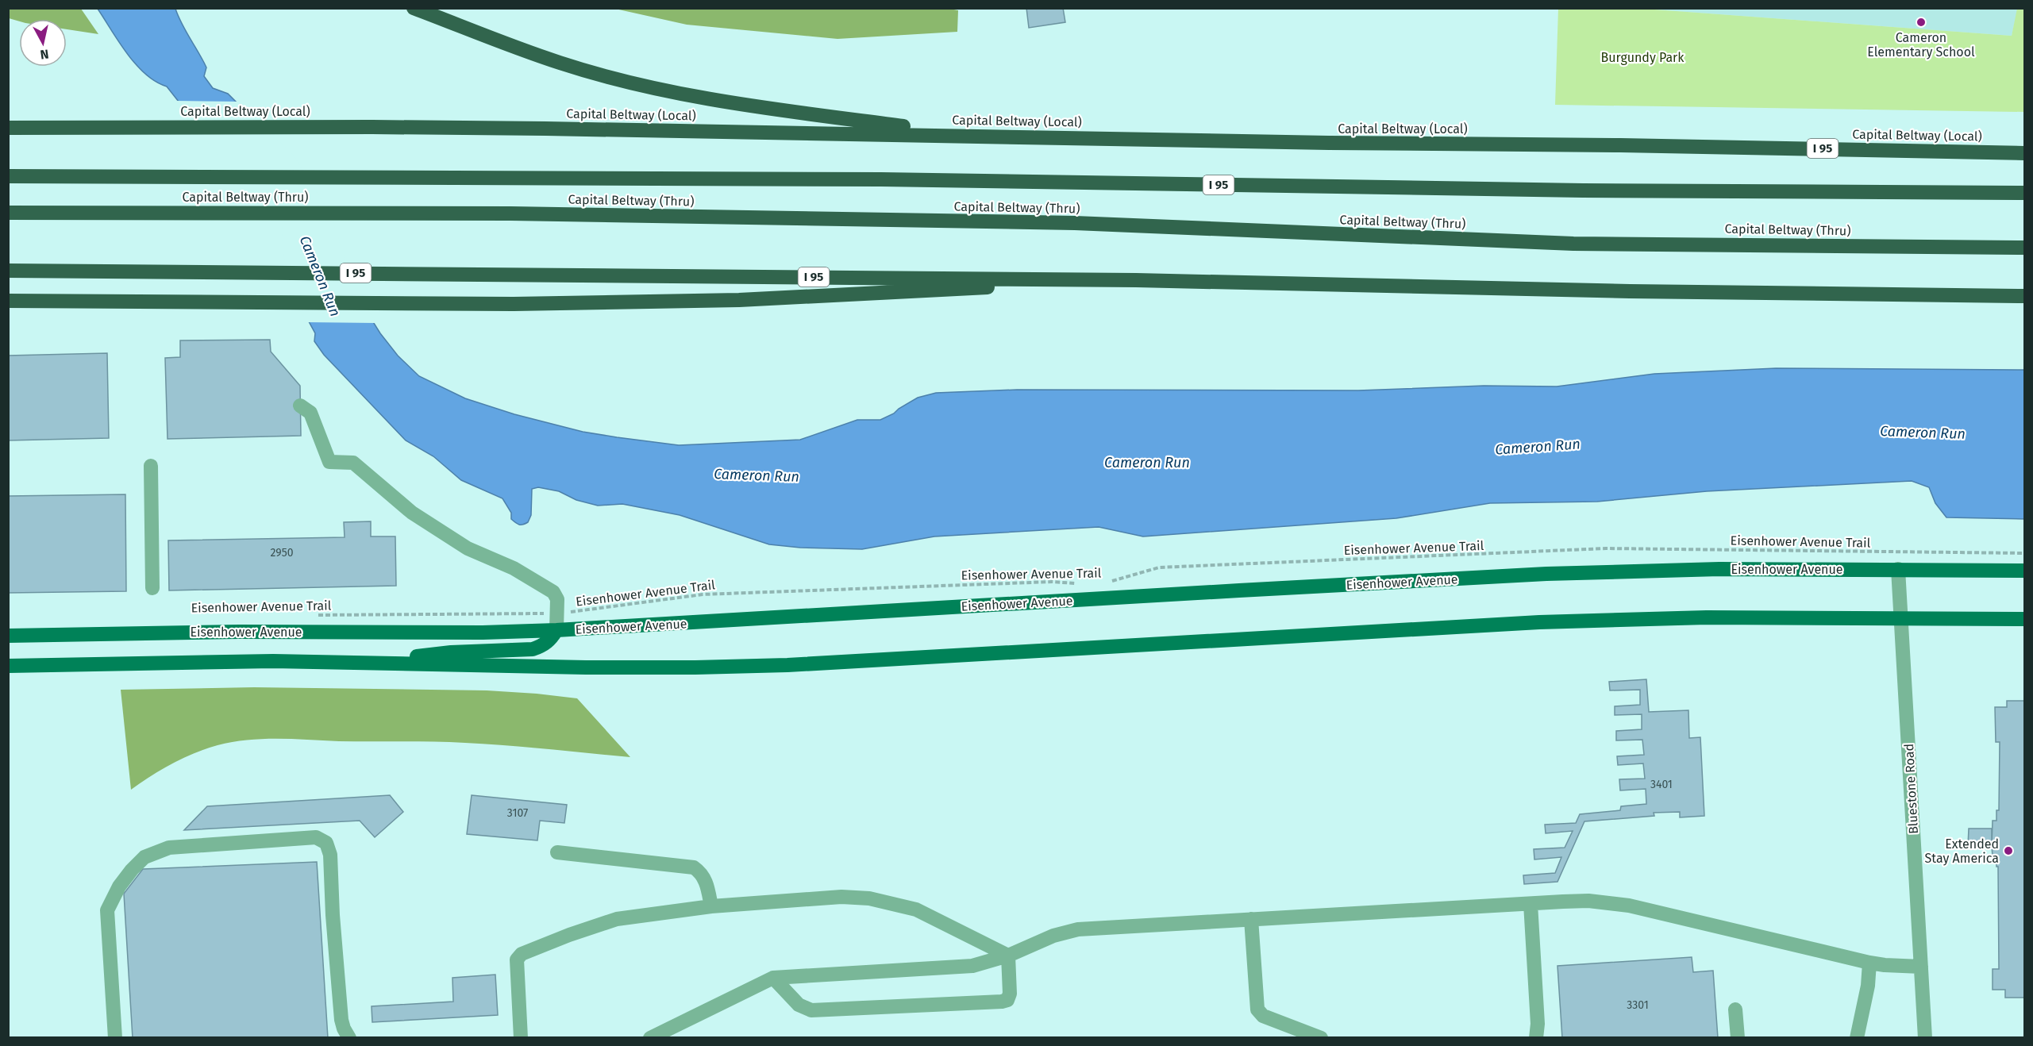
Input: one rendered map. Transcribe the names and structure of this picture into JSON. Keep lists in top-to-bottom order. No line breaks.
{"streets":{"highway":["Capital Beltway (Local)","I 95","Capital Beltway (Thru)"],"main road":["Eisenhower Avenue"],"street":["Bluestone Road"],"path":["Eisenhower Avenue Trail"]},"crossings":[["Eisenhower Avenue","Bluestone Road"]],"water":["Cameron Run"],"parks":["Burgundy Park"],"places":["Cameron Elementary School","Extended Stay America"],"house_numbers":["2950","3401","3107","3301"],"north":"bottom"}
